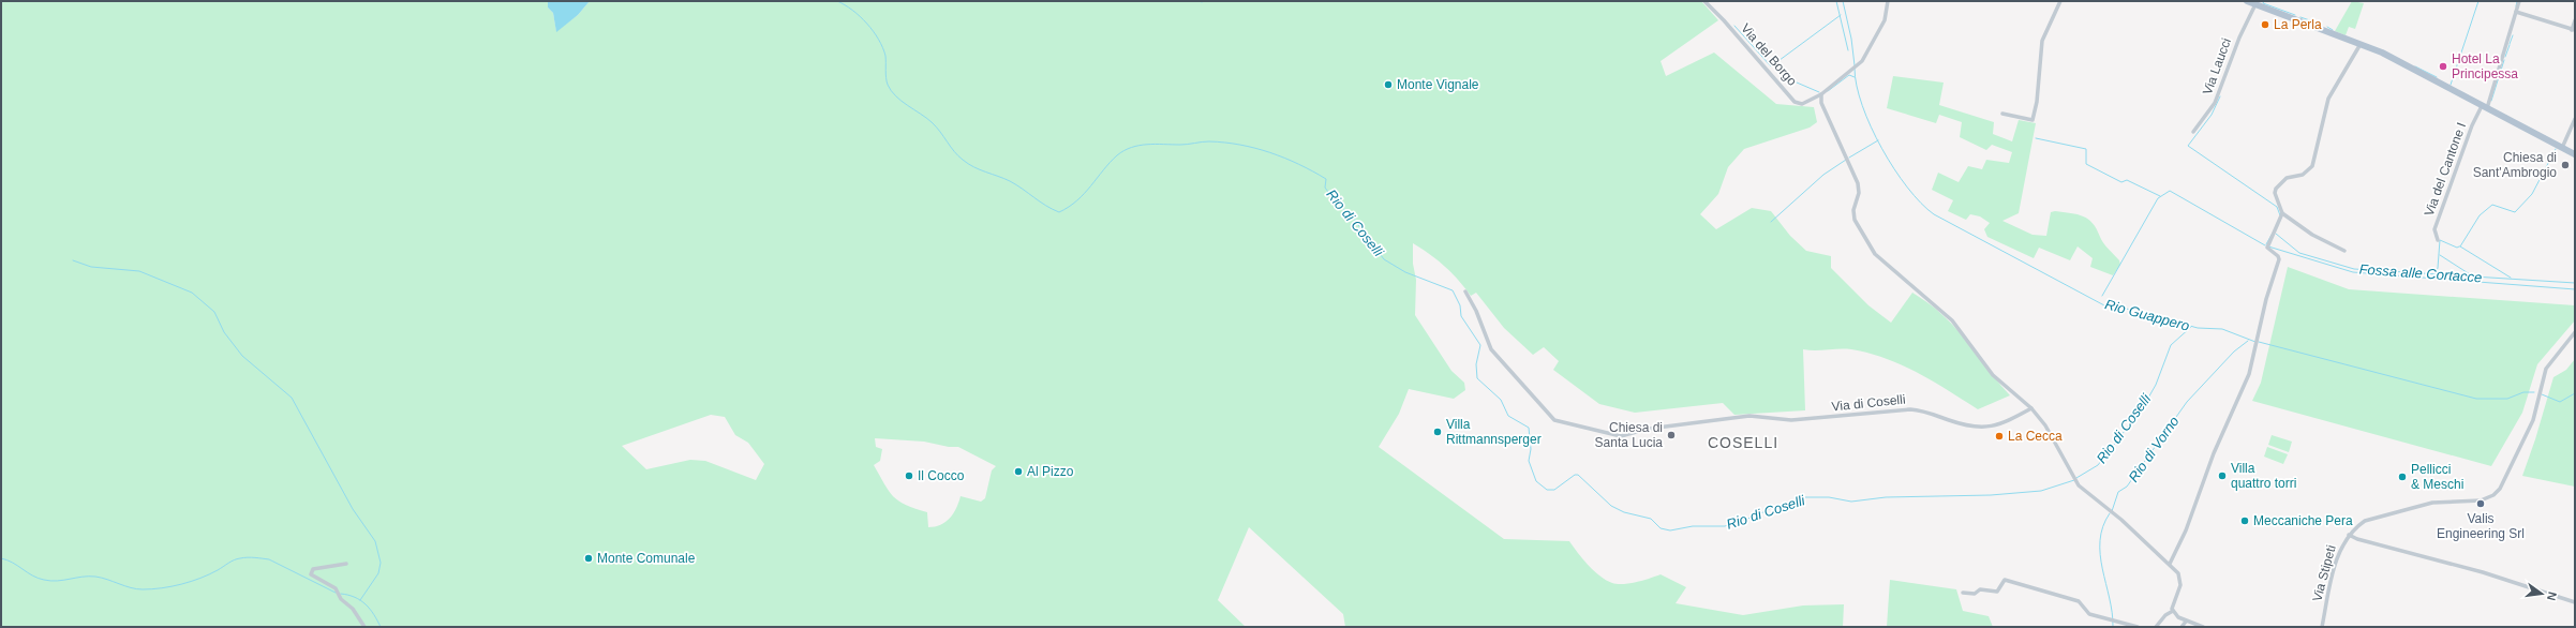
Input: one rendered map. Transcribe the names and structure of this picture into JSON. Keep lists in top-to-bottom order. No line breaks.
{"streets":{"street":["Via del Borgo","Via Laucci","Via del Cantone I","Via di Coselli","Via Stipeti"]},"districts":["COSELLI"],"water":["Rio di Coselli","Fossa alle Cortacce","Rio Guappero","Rio di Vorno"],"places":["La Perla","Hotel La Principessa","Monte Vignale","Chiesa di Sant'Ambrogio","Villa Rittmannsperger","Chiesa di Santa Lucia","La Cecca","Al Pizzo","Il Cocco","Villa quattro torri","Pellicci & Meschi","Valis Engineering Srl","Meccaniche Pera","Monte Comunale"],"north":"right"}
